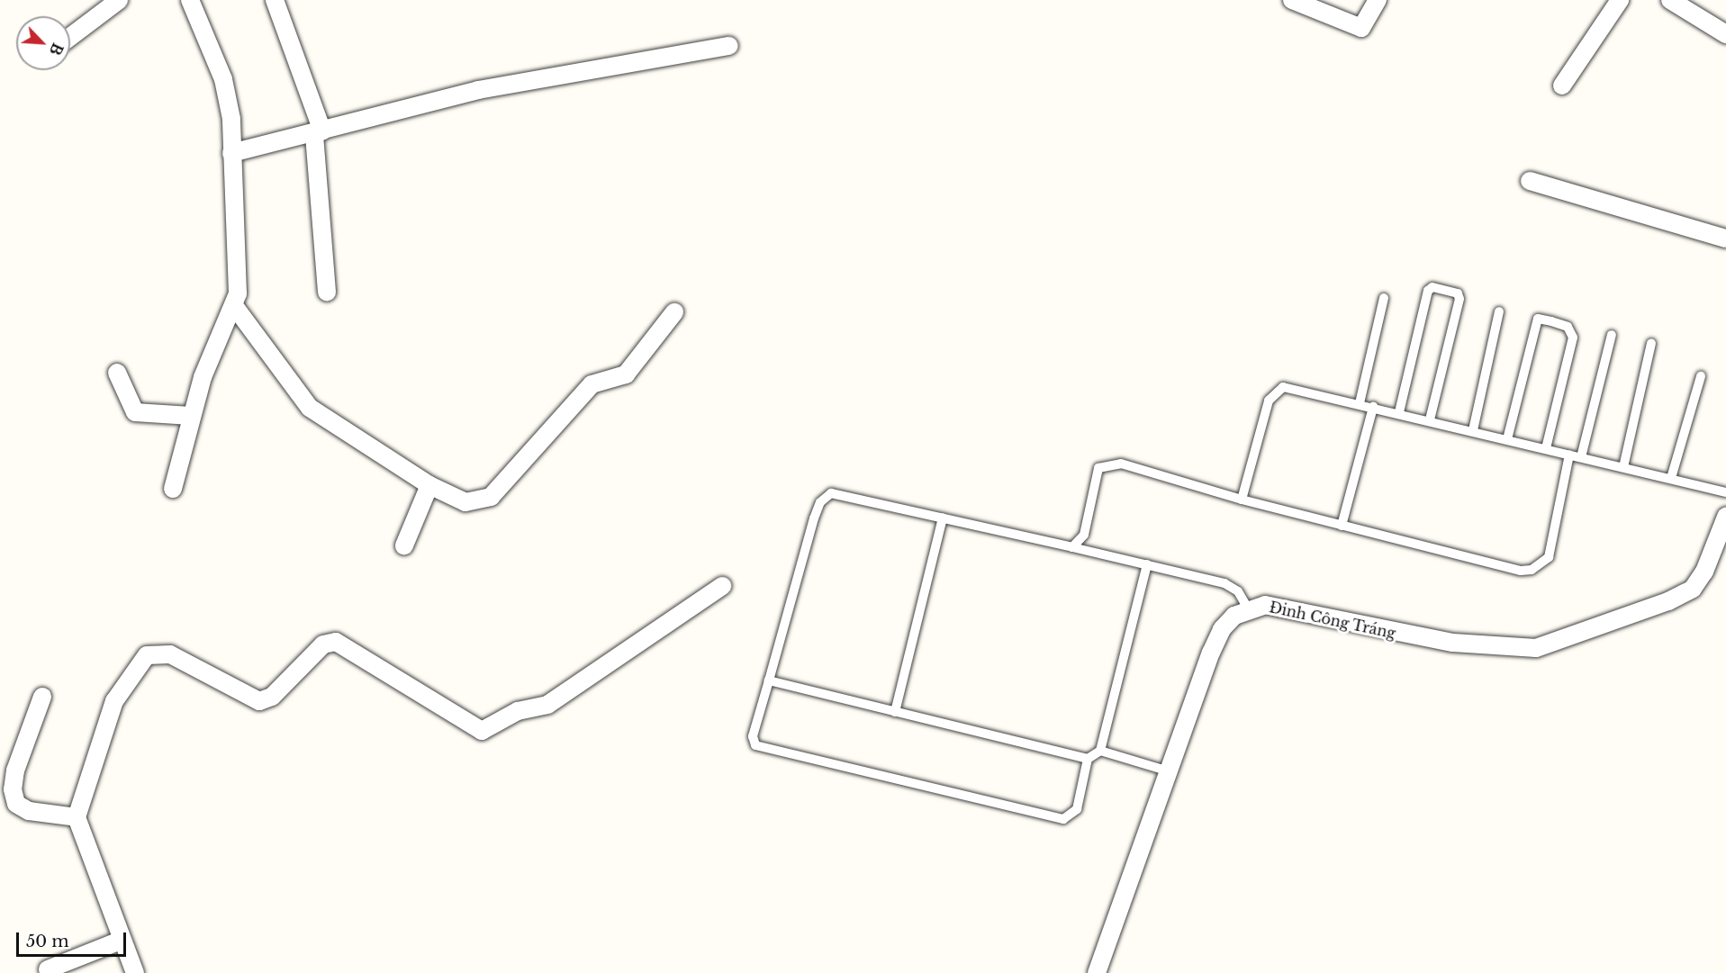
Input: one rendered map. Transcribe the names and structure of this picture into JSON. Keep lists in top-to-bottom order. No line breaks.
{"streets":{"street":["Đinh Công Tráng"]},"scale_bar":"50 m","north":"bottom right"}
